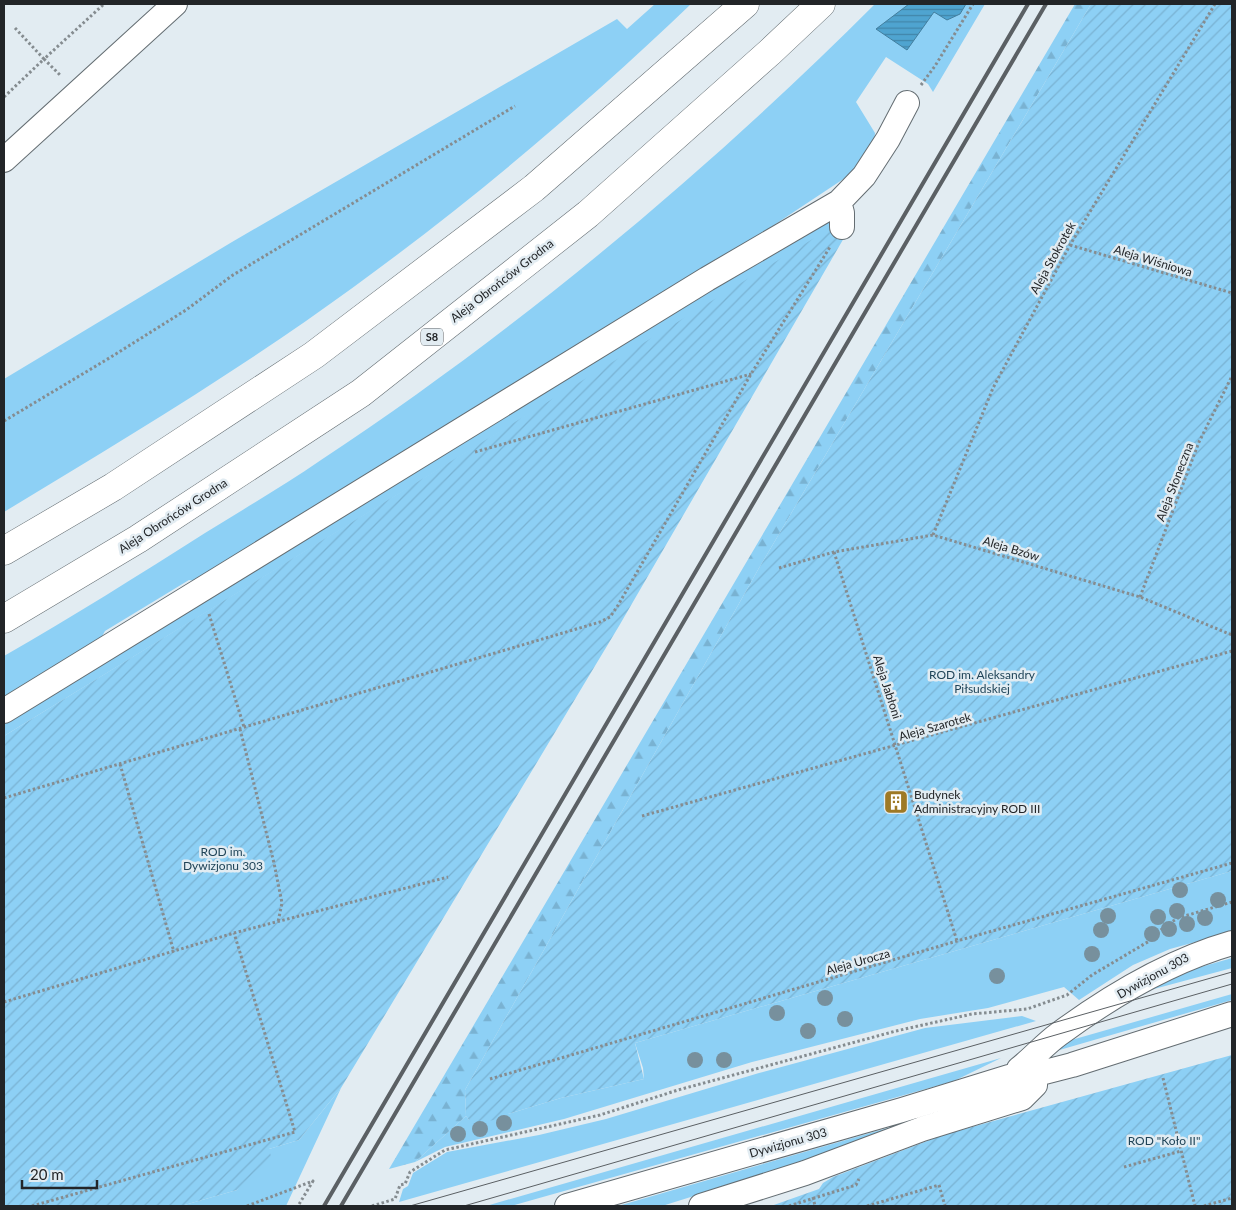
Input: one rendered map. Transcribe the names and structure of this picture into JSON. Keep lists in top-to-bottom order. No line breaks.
{"streets":{"highway":["Aleja Obrońców Grodna","S8"],"street":["Dywizjonu 303"],"path":["Aleja Stokrotek","Aleja Wiśniowa","Aleja Słoneczna","Aleja Bzów","Aleja Jabłoni","Aleja Szarotek","Aleja Urocza"]},"crossings":[["Aleja Stokrotek","Aleja Wiśniowa"],["Aleja Stokrotek","Aleja Bzów"],["Aleja Słoneczna","Aleja Bzów"],["Aleja Bzów","Aleja Jabłoni"],["Aleja Jabłoni","Aleja Szarotek"],["Aleja Jabłoni","Aleja Urocza"]],"parks":["ROD im. Aleksandry Piłsudskiej","ROD im. Dywizjonu 303","ROD \"Koło II\""],"places":{"building":["Budynek Administracyjny ROD III"]},"scale_bar":"20 m"}
